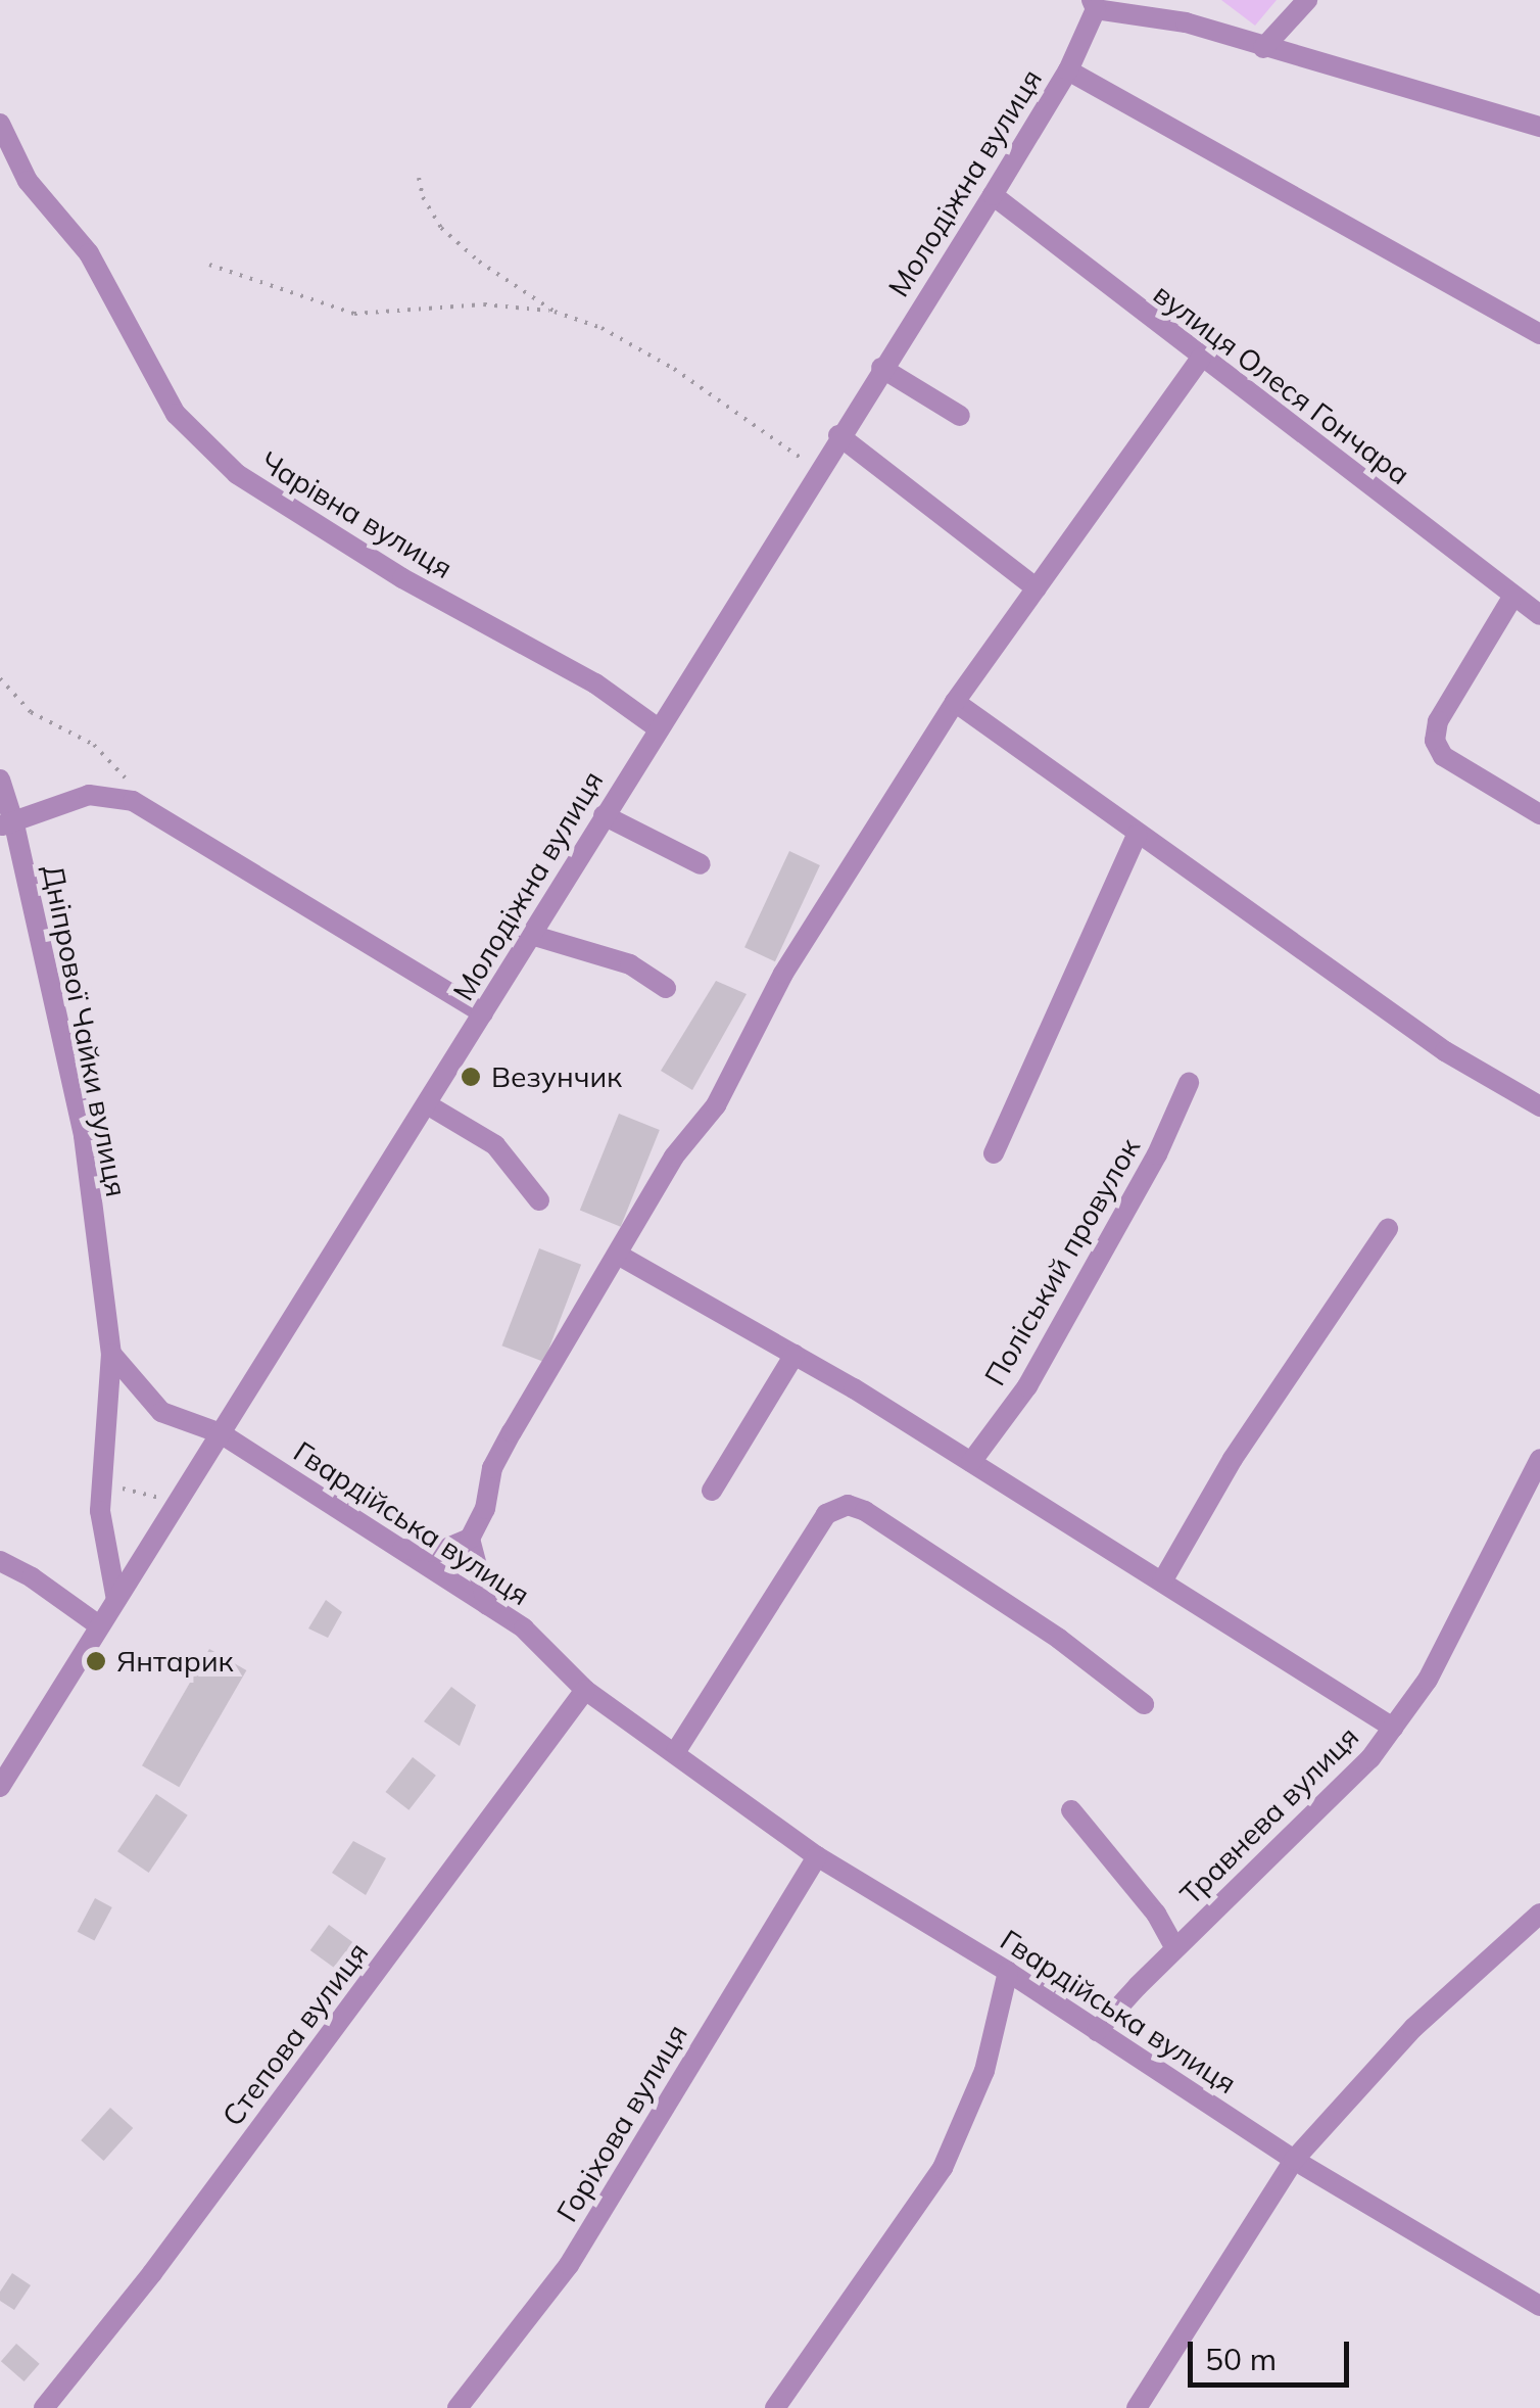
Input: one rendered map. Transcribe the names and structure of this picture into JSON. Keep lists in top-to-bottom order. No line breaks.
{"streets":{"street":["Молодіжна вулиця","вулиця Олеся Гончара","Чарівна вулиця","Дніпрової Чайки вулиця","Поліський провулок","Гвардійська вулиця","Травнева вулиця","Степова вулиця","Горіхова вулиця"]},"crossings":[["Молодіжна вулиця","вулиця Олеся Гончара"],["Молодіжна вулиця","Чарівна вулиця"],["Молодіжна вулиця","Дніпрової Чайки вулиця"],["Молодіжна вулиця","Гвардійська вулиця"],["Дніпрової Чайки вулиця","Гвардійська вулиця"],["Гвардійська вулиця","Травнева вулиця"],["Гвардійська вулиця","Степова вулиця"],["Гвардійська вулиця","Горіхова вулиця"]],"places":["Везунчик","Янтарик"],"scale_bar":"50 m"}
